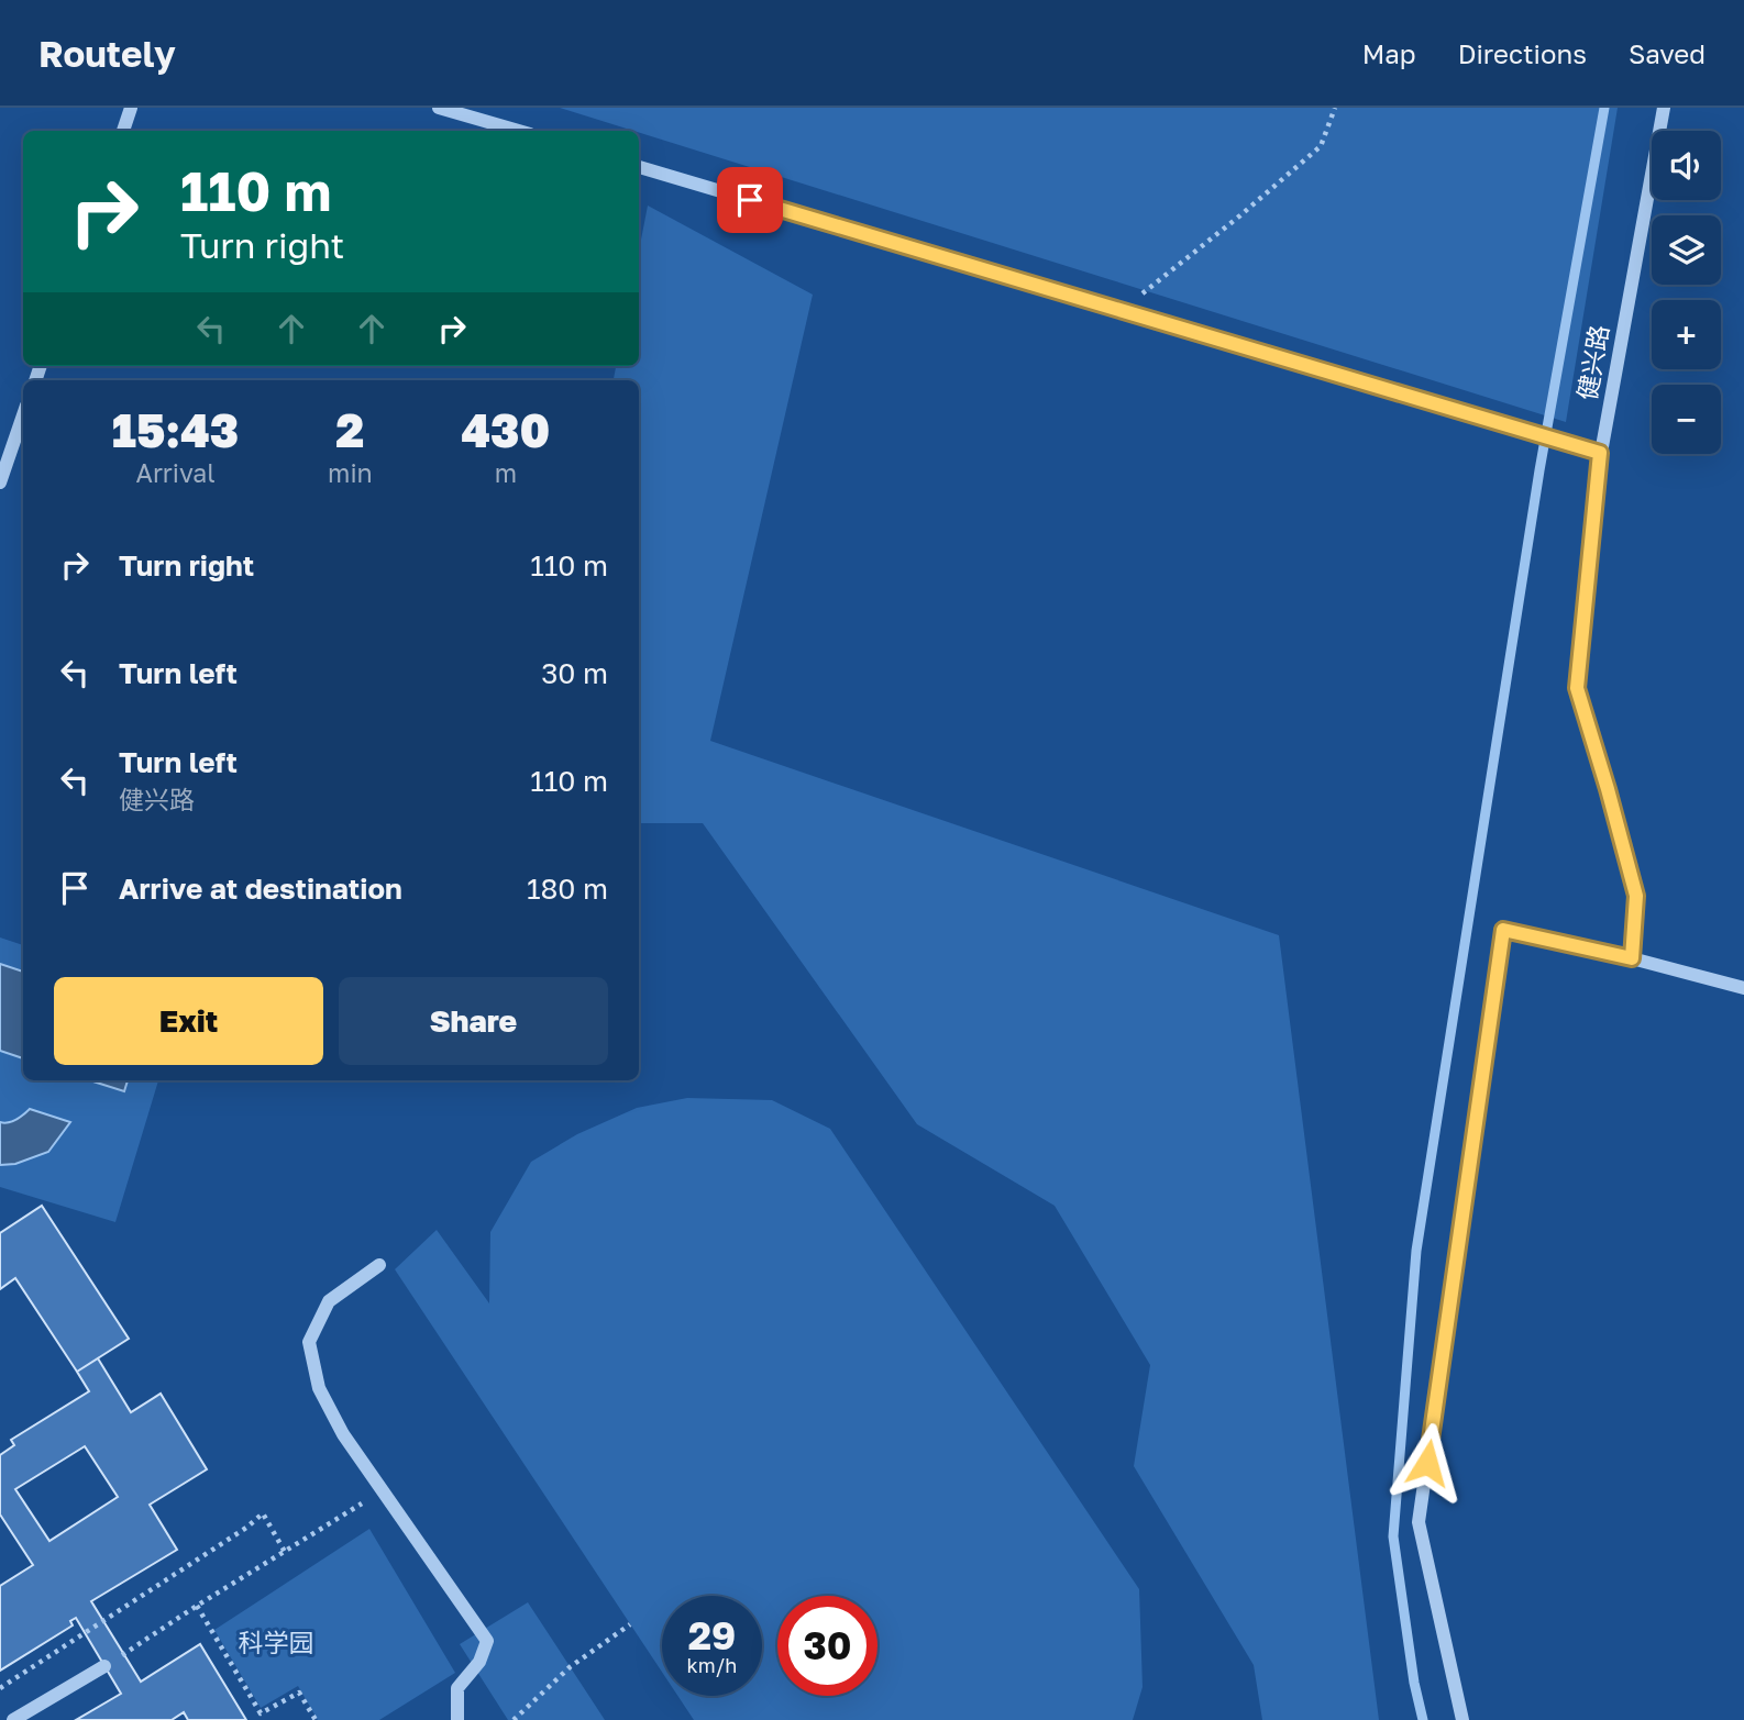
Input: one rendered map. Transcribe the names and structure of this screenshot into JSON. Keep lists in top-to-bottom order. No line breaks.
{"streets":{"street":["健兴路"]},"parks":["科学园"],"page":{"header":"Routely","nav":["Map","Directions","Saved"],"map_buttons":["+","−"],"turn":["110 m","Turn right"],"eta":["15:43","Arrival","2","min","430","m"],"list":[{"name":"Turn right","value":"110 m"},{"name":"Turn left","value":"30 m"},{"name":"Turn left","note":"健兴路","value":"110 m"},{"name":"Arrive at destination","value":"180 m"}],"buttons":["Exit","Share"],"speed":"29 km/h","limit":"30"}}
